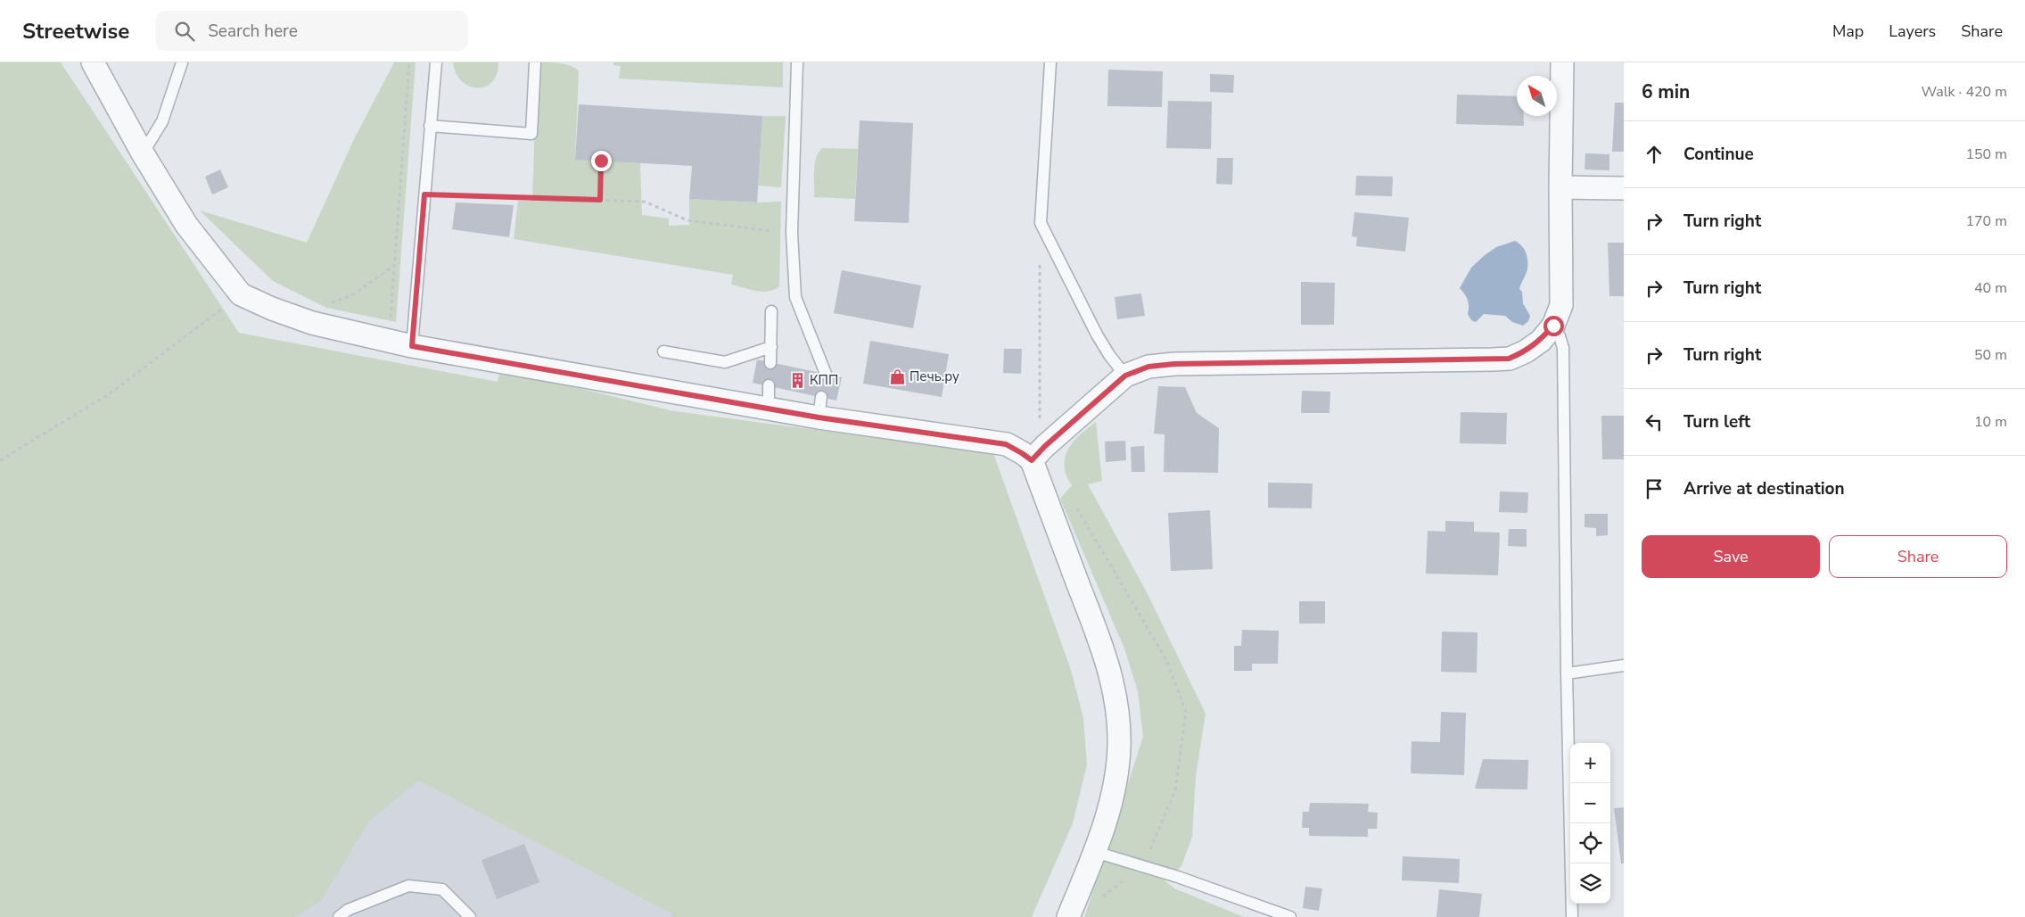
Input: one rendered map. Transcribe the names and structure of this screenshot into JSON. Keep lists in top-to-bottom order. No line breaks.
{"places":{"shop":["Печь.ру"],"building":["КПП"]},"north":"top left","page":{"header":"Streetwise","search":"Search here","nav":["Map","Layers","Share"],"heading":["6 min","Walk · 420 m"],"list":[["Continue","150 m"],["Turn right","170 m"],["Turn right","40 m"],["Turn right","50 m"],["Turn left","10 m"],"Arrive at destination"],"buttons":["Save","Share"],"map_buttons":["+","−"]}}
